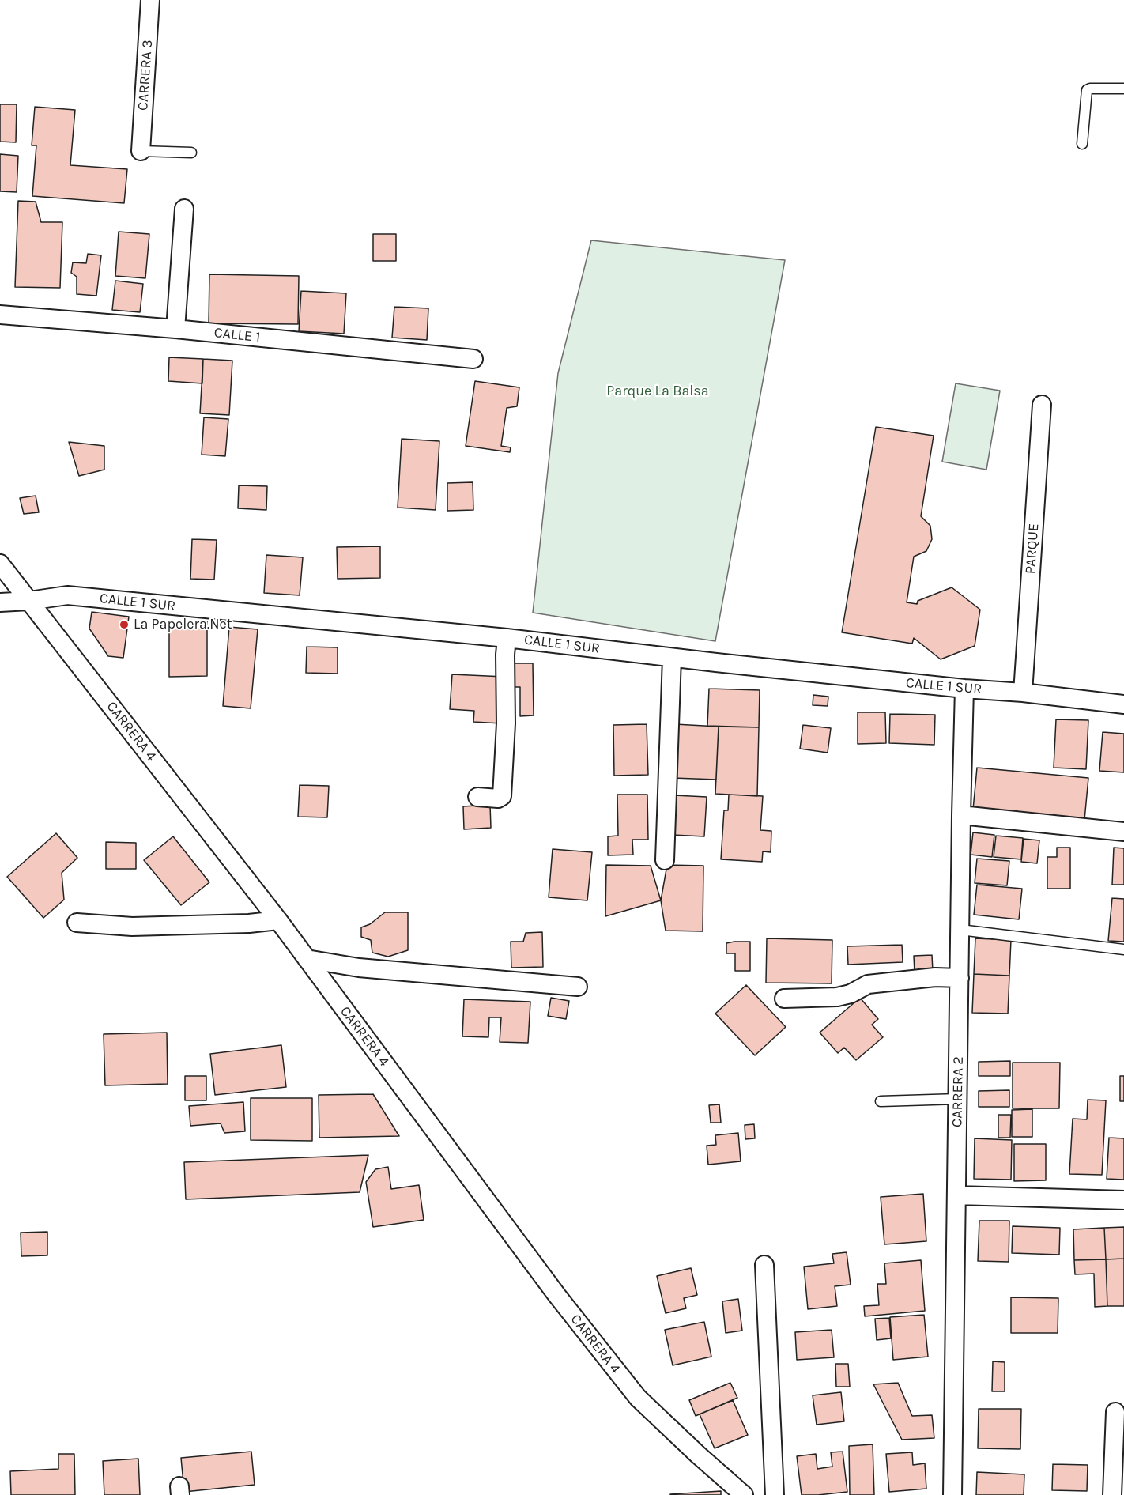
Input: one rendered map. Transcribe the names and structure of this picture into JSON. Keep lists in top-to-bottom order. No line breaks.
{"streets":{"street":["CARRERA 3","CALLE 1","PARQUE","CALLE 1 SUR","CARRERA 4","CARRERA 2"]},"crossings":[["PARQUE","CALLE 1 SUR"],["CALLE 1 SUR","CARRERA 4"],["CALLE 1 SUR","CARRERA 2"]],"parks":["Parque La Balsa"],"places":["La Papelera.Net"]}
